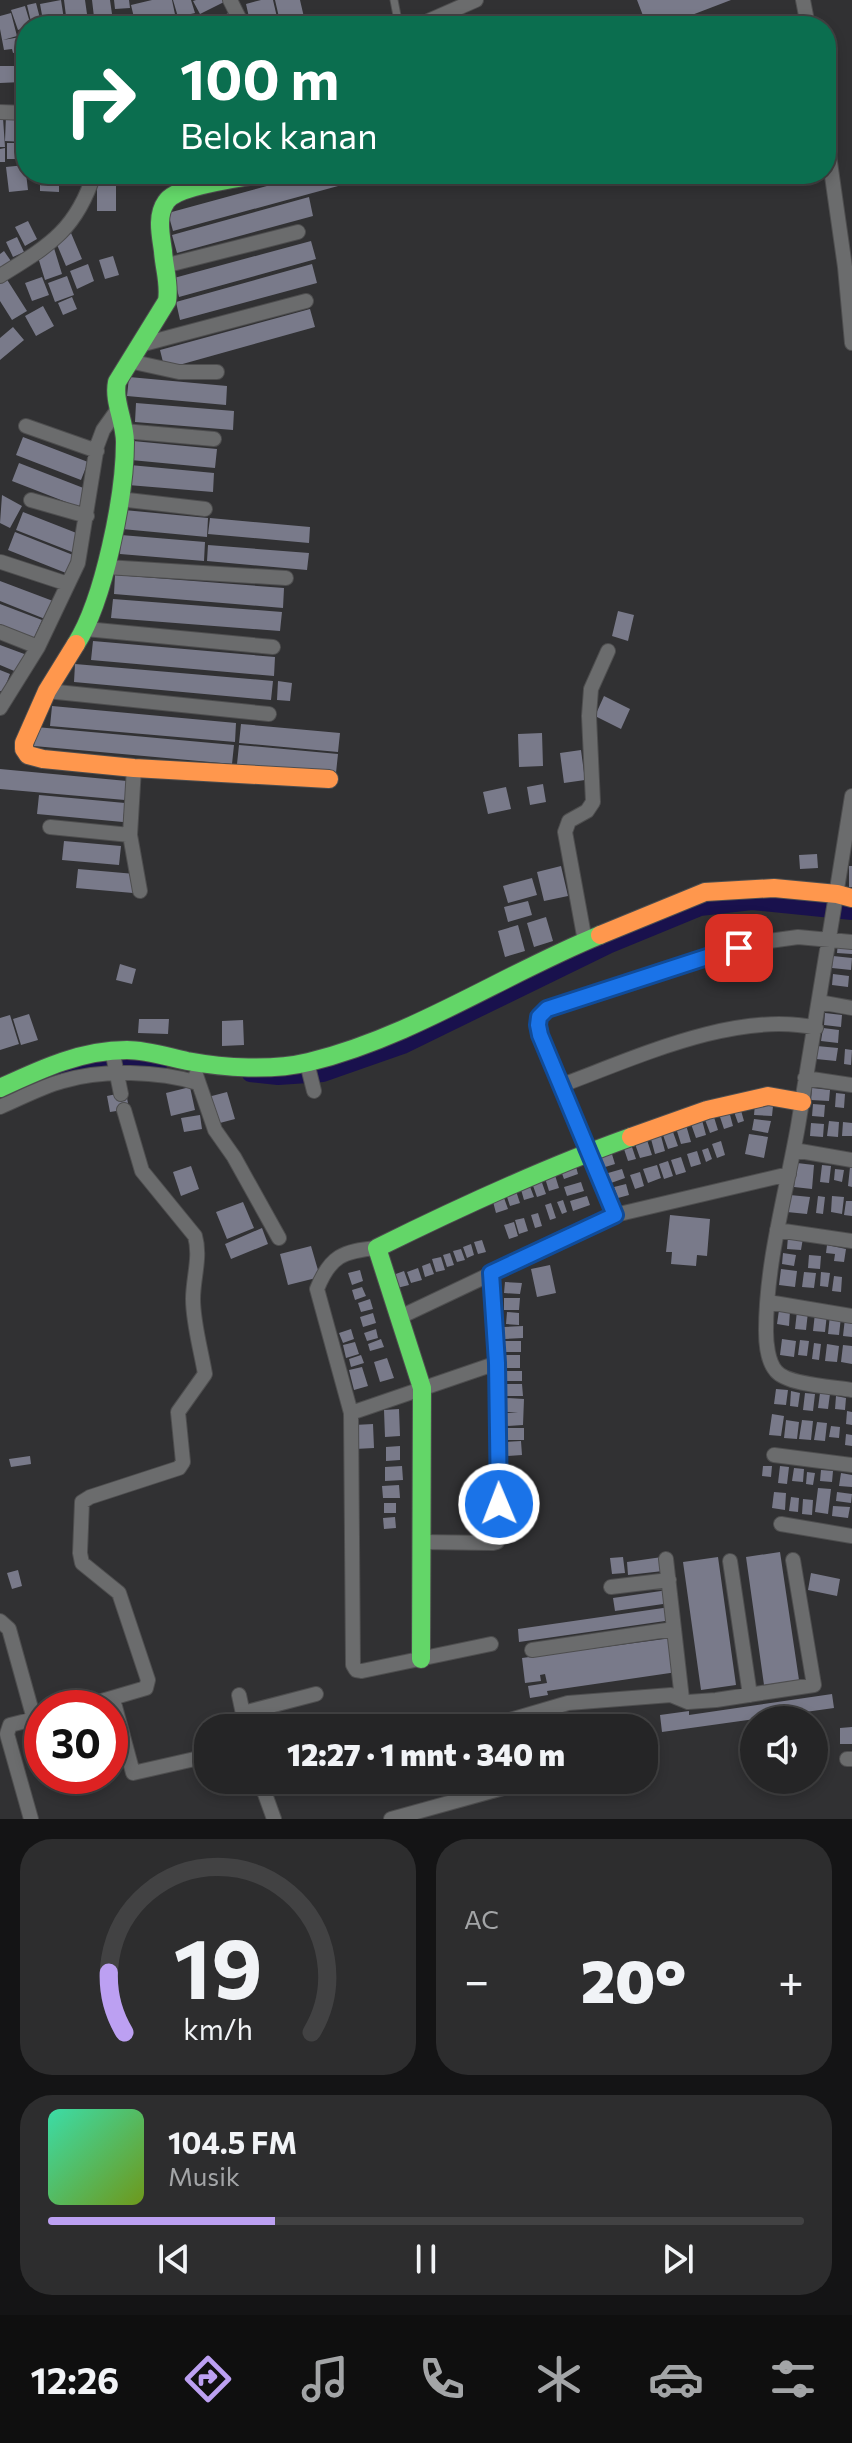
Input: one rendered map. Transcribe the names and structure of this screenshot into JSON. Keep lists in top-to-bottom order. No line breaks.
{"page":{"turn":["100 m","Belok kanan"],"limit":"30","trip":"12:27 · 1 mnt · 340 m","tile":"AC","heat":["−","20°","+"],"song":["104.5 FM","Musik"],"tabs":"12:26","gauge":["19","km/h"]}}
